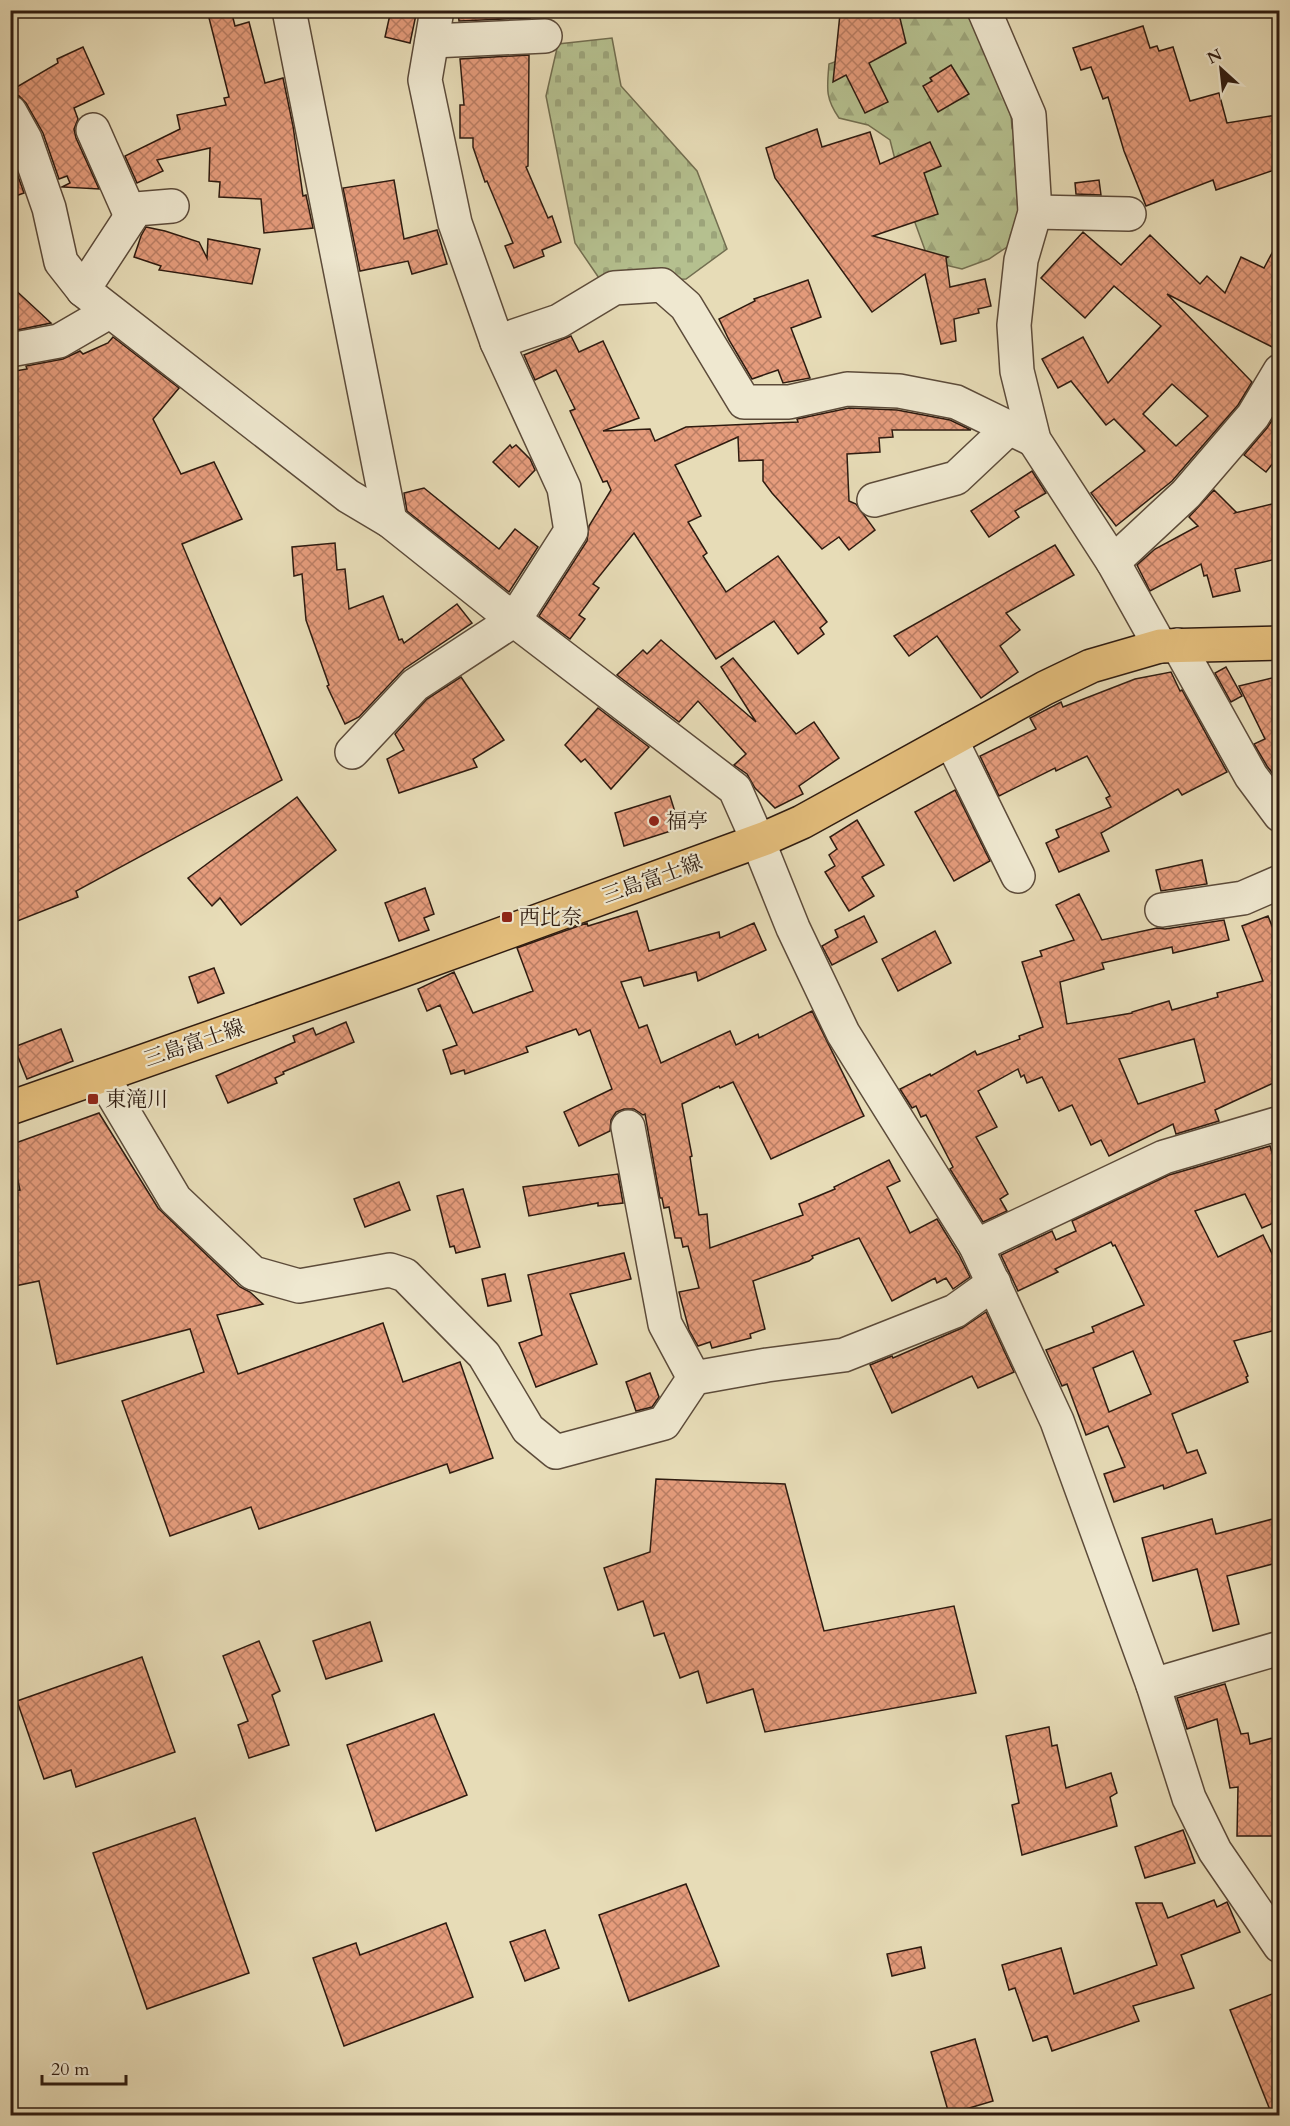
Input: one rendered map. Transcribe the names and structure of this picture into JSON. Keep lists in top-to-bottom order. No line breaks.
{"streets":{"main road":["三島富士線"]},"places":{"other":["福亭"],"transit":["西比奈","東滝川"]},"scale_bar":"20 m","north":"top left"}
